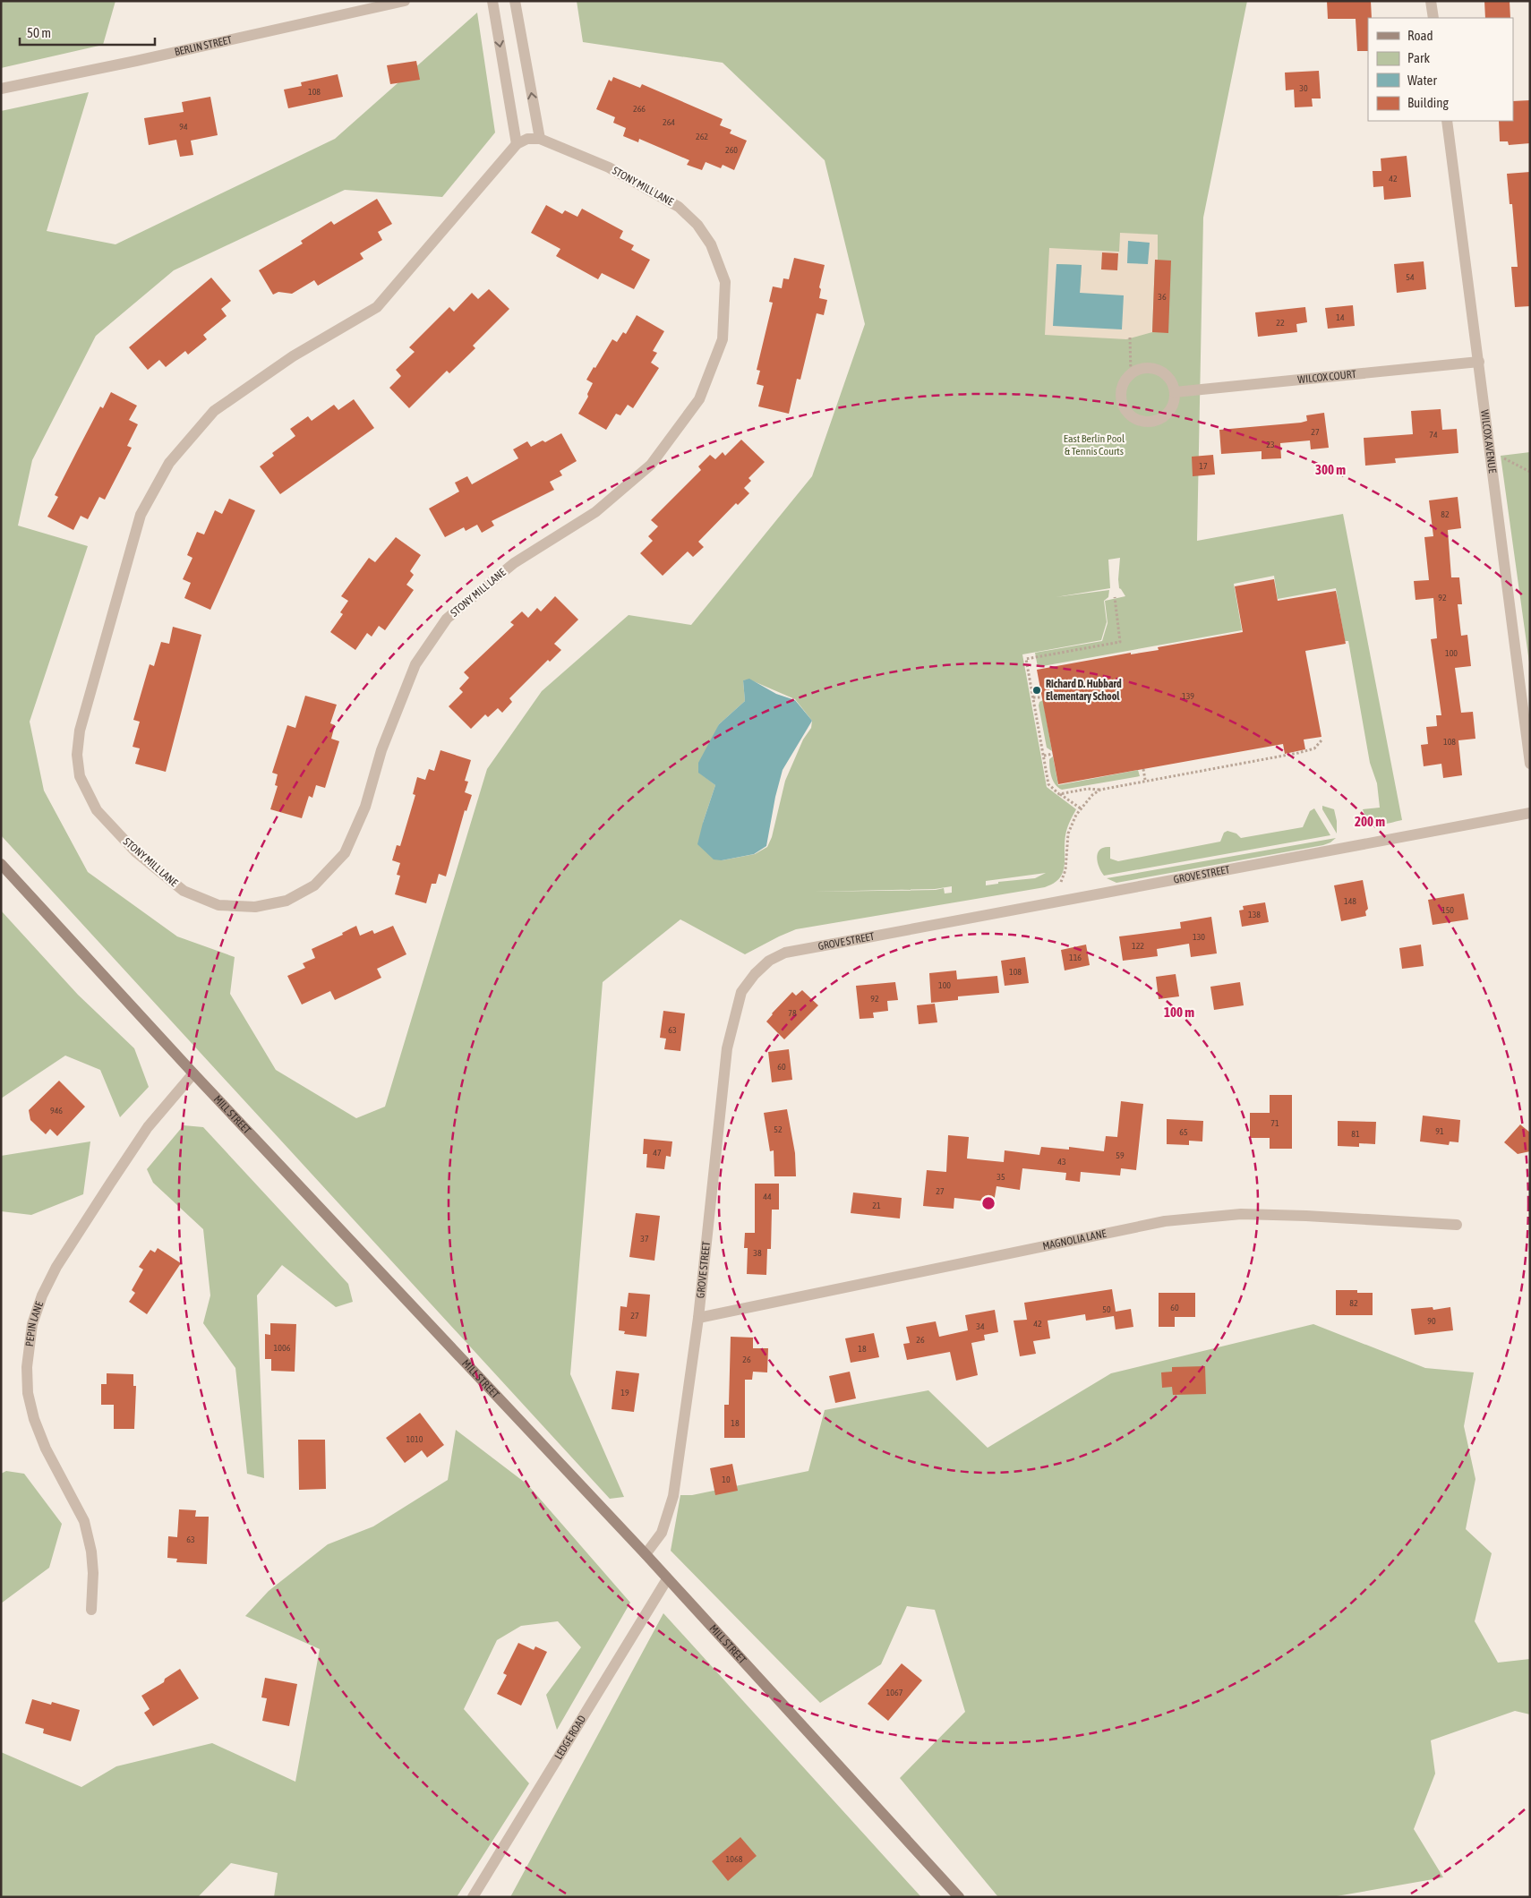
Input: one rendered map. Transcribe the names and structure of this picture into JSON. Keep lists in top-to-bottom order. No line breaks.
{"streets":{"main road":["MILL STREET"],"street":["BERLIN STREET","STONY MILL LANE","WILCOX COURT","WILCOX AVENUE","GROVE STREET","MAGNOLIA LANE","PEPIN LANE","LEDGE ROAD"]},"crossings":[["WILCOX COURT","WILCOX AVENUE"],["GROVE STREET","MILL STREET"],["GROVE STREET","MAGNOLIA LANE"],["MILL STREET","PEPIN LANE"],["MILL STREET","LEDGE ROAD"]],"parks":["East Berlin Pool & Tennis Courts"],"places":["Richard D. Hubbard Elementary School"],"house_numbers":["30","108","266","264","94","262","260","42","54","36","14","22","27","74","23","17","82","92","100","139","108","148","150","138","130","122","116","108","100","92","78","63","60","946","71","52","91","65","81","47","59","43","35","27","44","21","37","38","82","60","50","27","90","42","34","26","1006","18","26","19","18","1010","10","63","1067","1068"],"legend":["Road","Park","Water","Building"],"scale_bar":"50 m","rings":["300 m","200 m","100 m"]}
